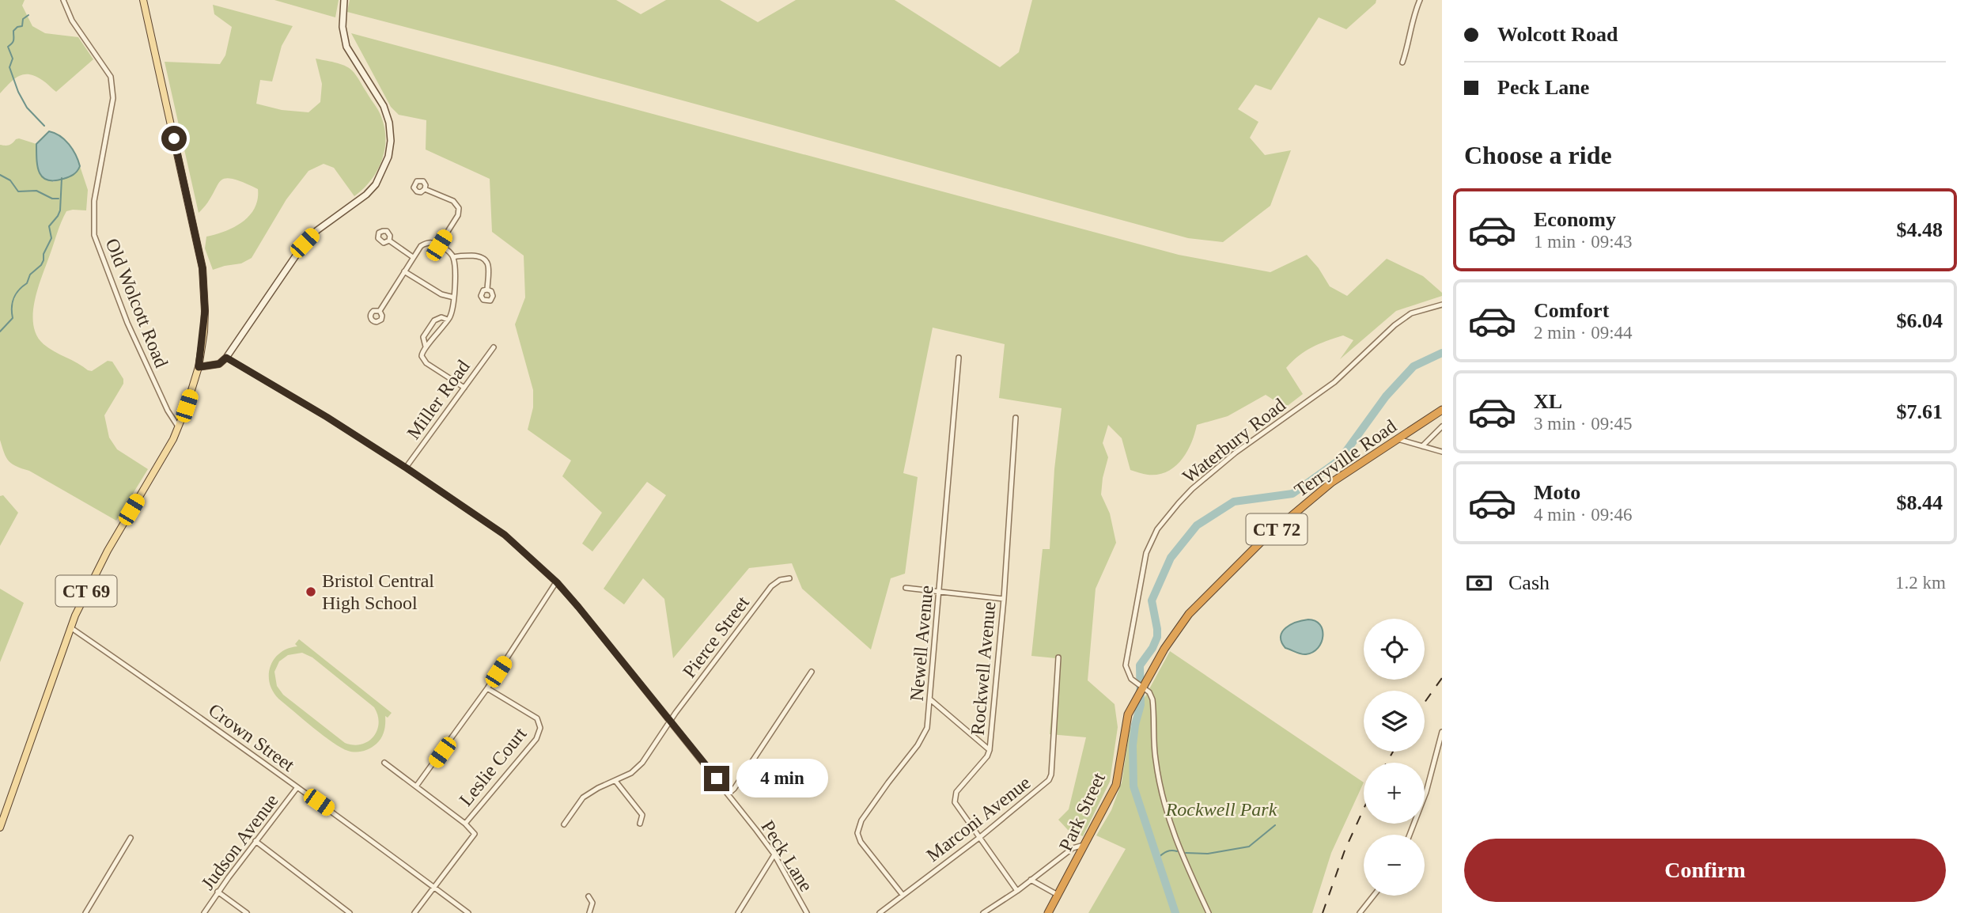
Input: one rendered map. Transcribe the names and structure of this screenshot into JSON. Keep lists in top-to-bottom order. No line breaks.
{"streets":{"highway":["Terryville Road","CT 72","Park Street"],"main road":["CT 69"],"street":["Old Wolcott Road","Miller Road","Waterbury Road","Pierce Street","Newell Avenue","Rockwell Avenue","Crown Street","Leslie Court","Marconi Avenue","Judson Avenue","Peck Lane"]},"crossings":[["Old Wolcott Road","CT 69"],["Miller Road","Peck Lane"],["Waterbury Road","Terryville Road"],["Waterbury Road","Park Street"],["Terryville Road","Park Street"],["CT 69","Crown Street"],["Pierce Street","Peck Lane"],["Newell Avenue","Marconi Avenue"],["Rockwell Avenue","Marconi Avenue"],["Crown Street","Judson Avenue"]],"parks":["Rockwell Park"],"places":["Bristol Central High School"],"page":{"banner":["Wolcott Road","Peck Lane"],"heading":"Choose a ride","list":[{"name":"Economy","note":"1 min · 09:43","value":"$4.48"},{"name":"Comfort","note":"2 min · 09:44","value":"$6.04"},{"name":"XL","note":"3 min · 09:45","value":"$7.61"},{"name":"Moto","note":"4 min · 09:46","value":"$8.44"}],"pay":["Cash","1.2 km"],"map_buttons":["+","−"],"bubble":"4 min","buttons":"Confirm"}}
